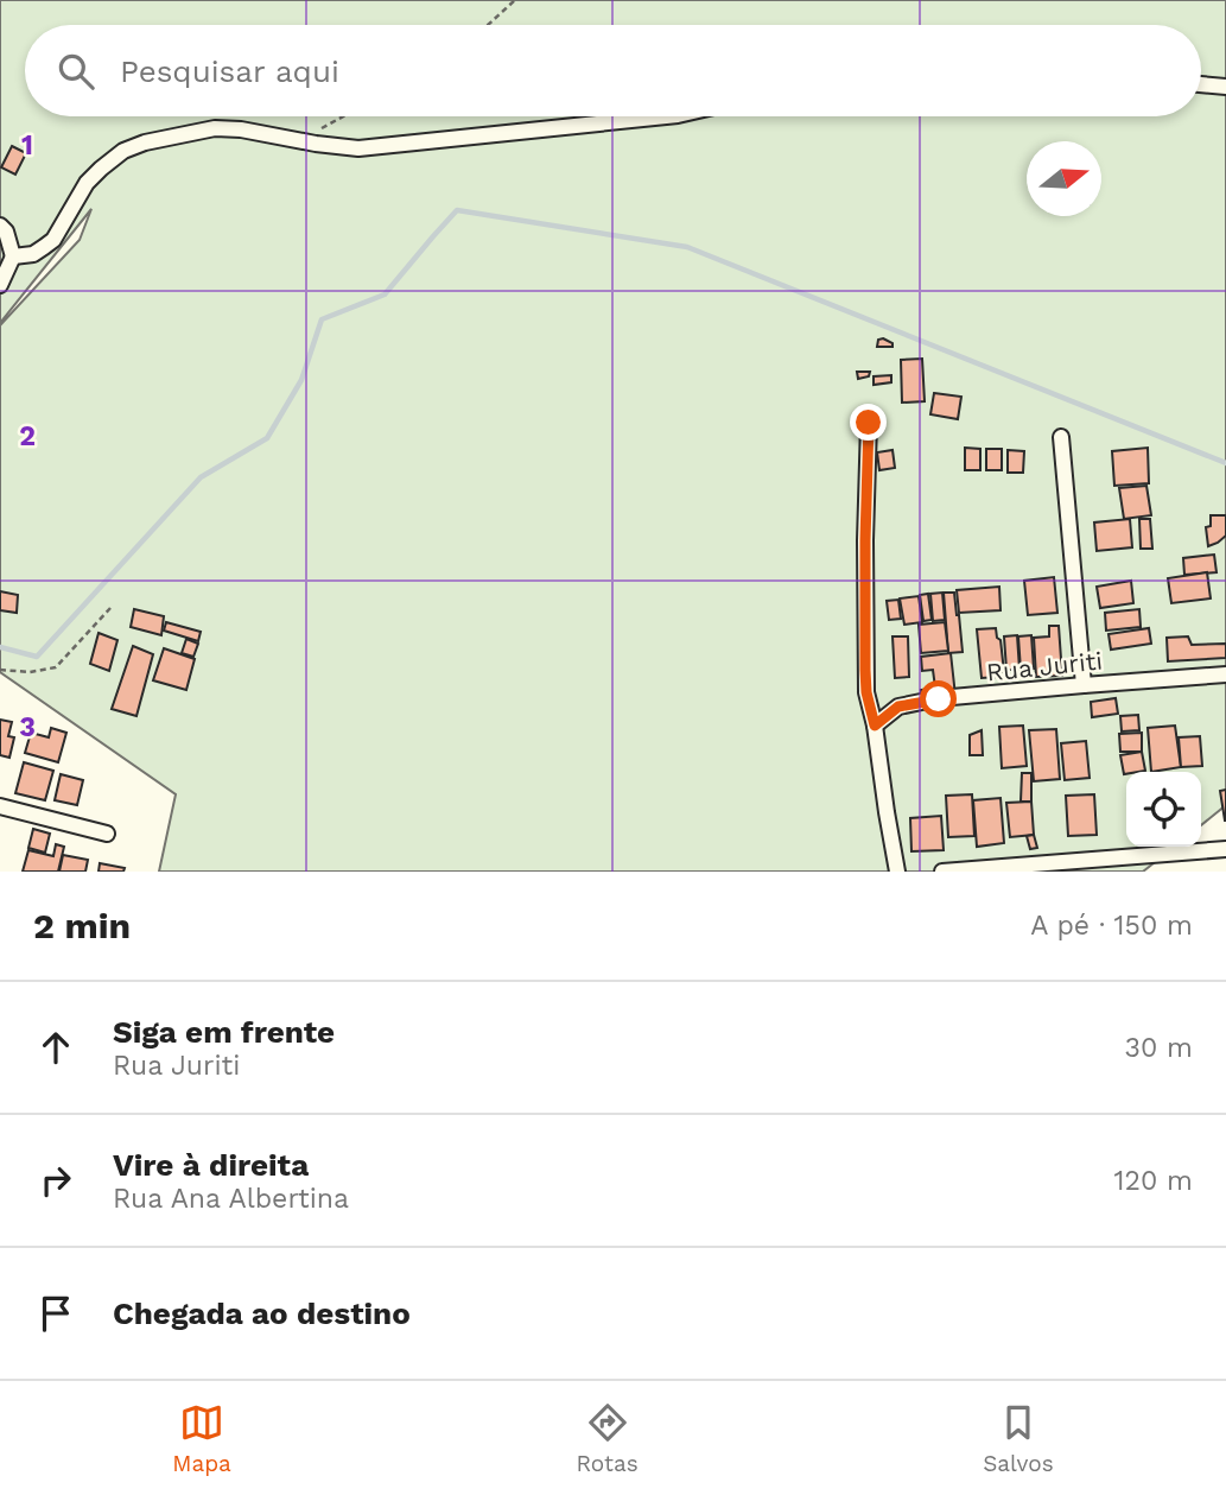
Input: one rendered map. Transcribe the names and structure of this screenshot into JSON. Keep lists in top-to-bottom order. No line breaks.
{"streets":{"street":["Rua Juriti"]},"north":"right","page":{"search":"Pesquisar aqui","heading":["2 min","A pé · 150 m"],"list":[["Siga em frente","Rua Juriti","30 m"],["Vire à direita","Rua Ana Albertina","120 m"],"Chegada ao destino"],"nav":["Mapa","Rotas","Salvos"]},"grid":{"rows":["1","2","3"]}}
